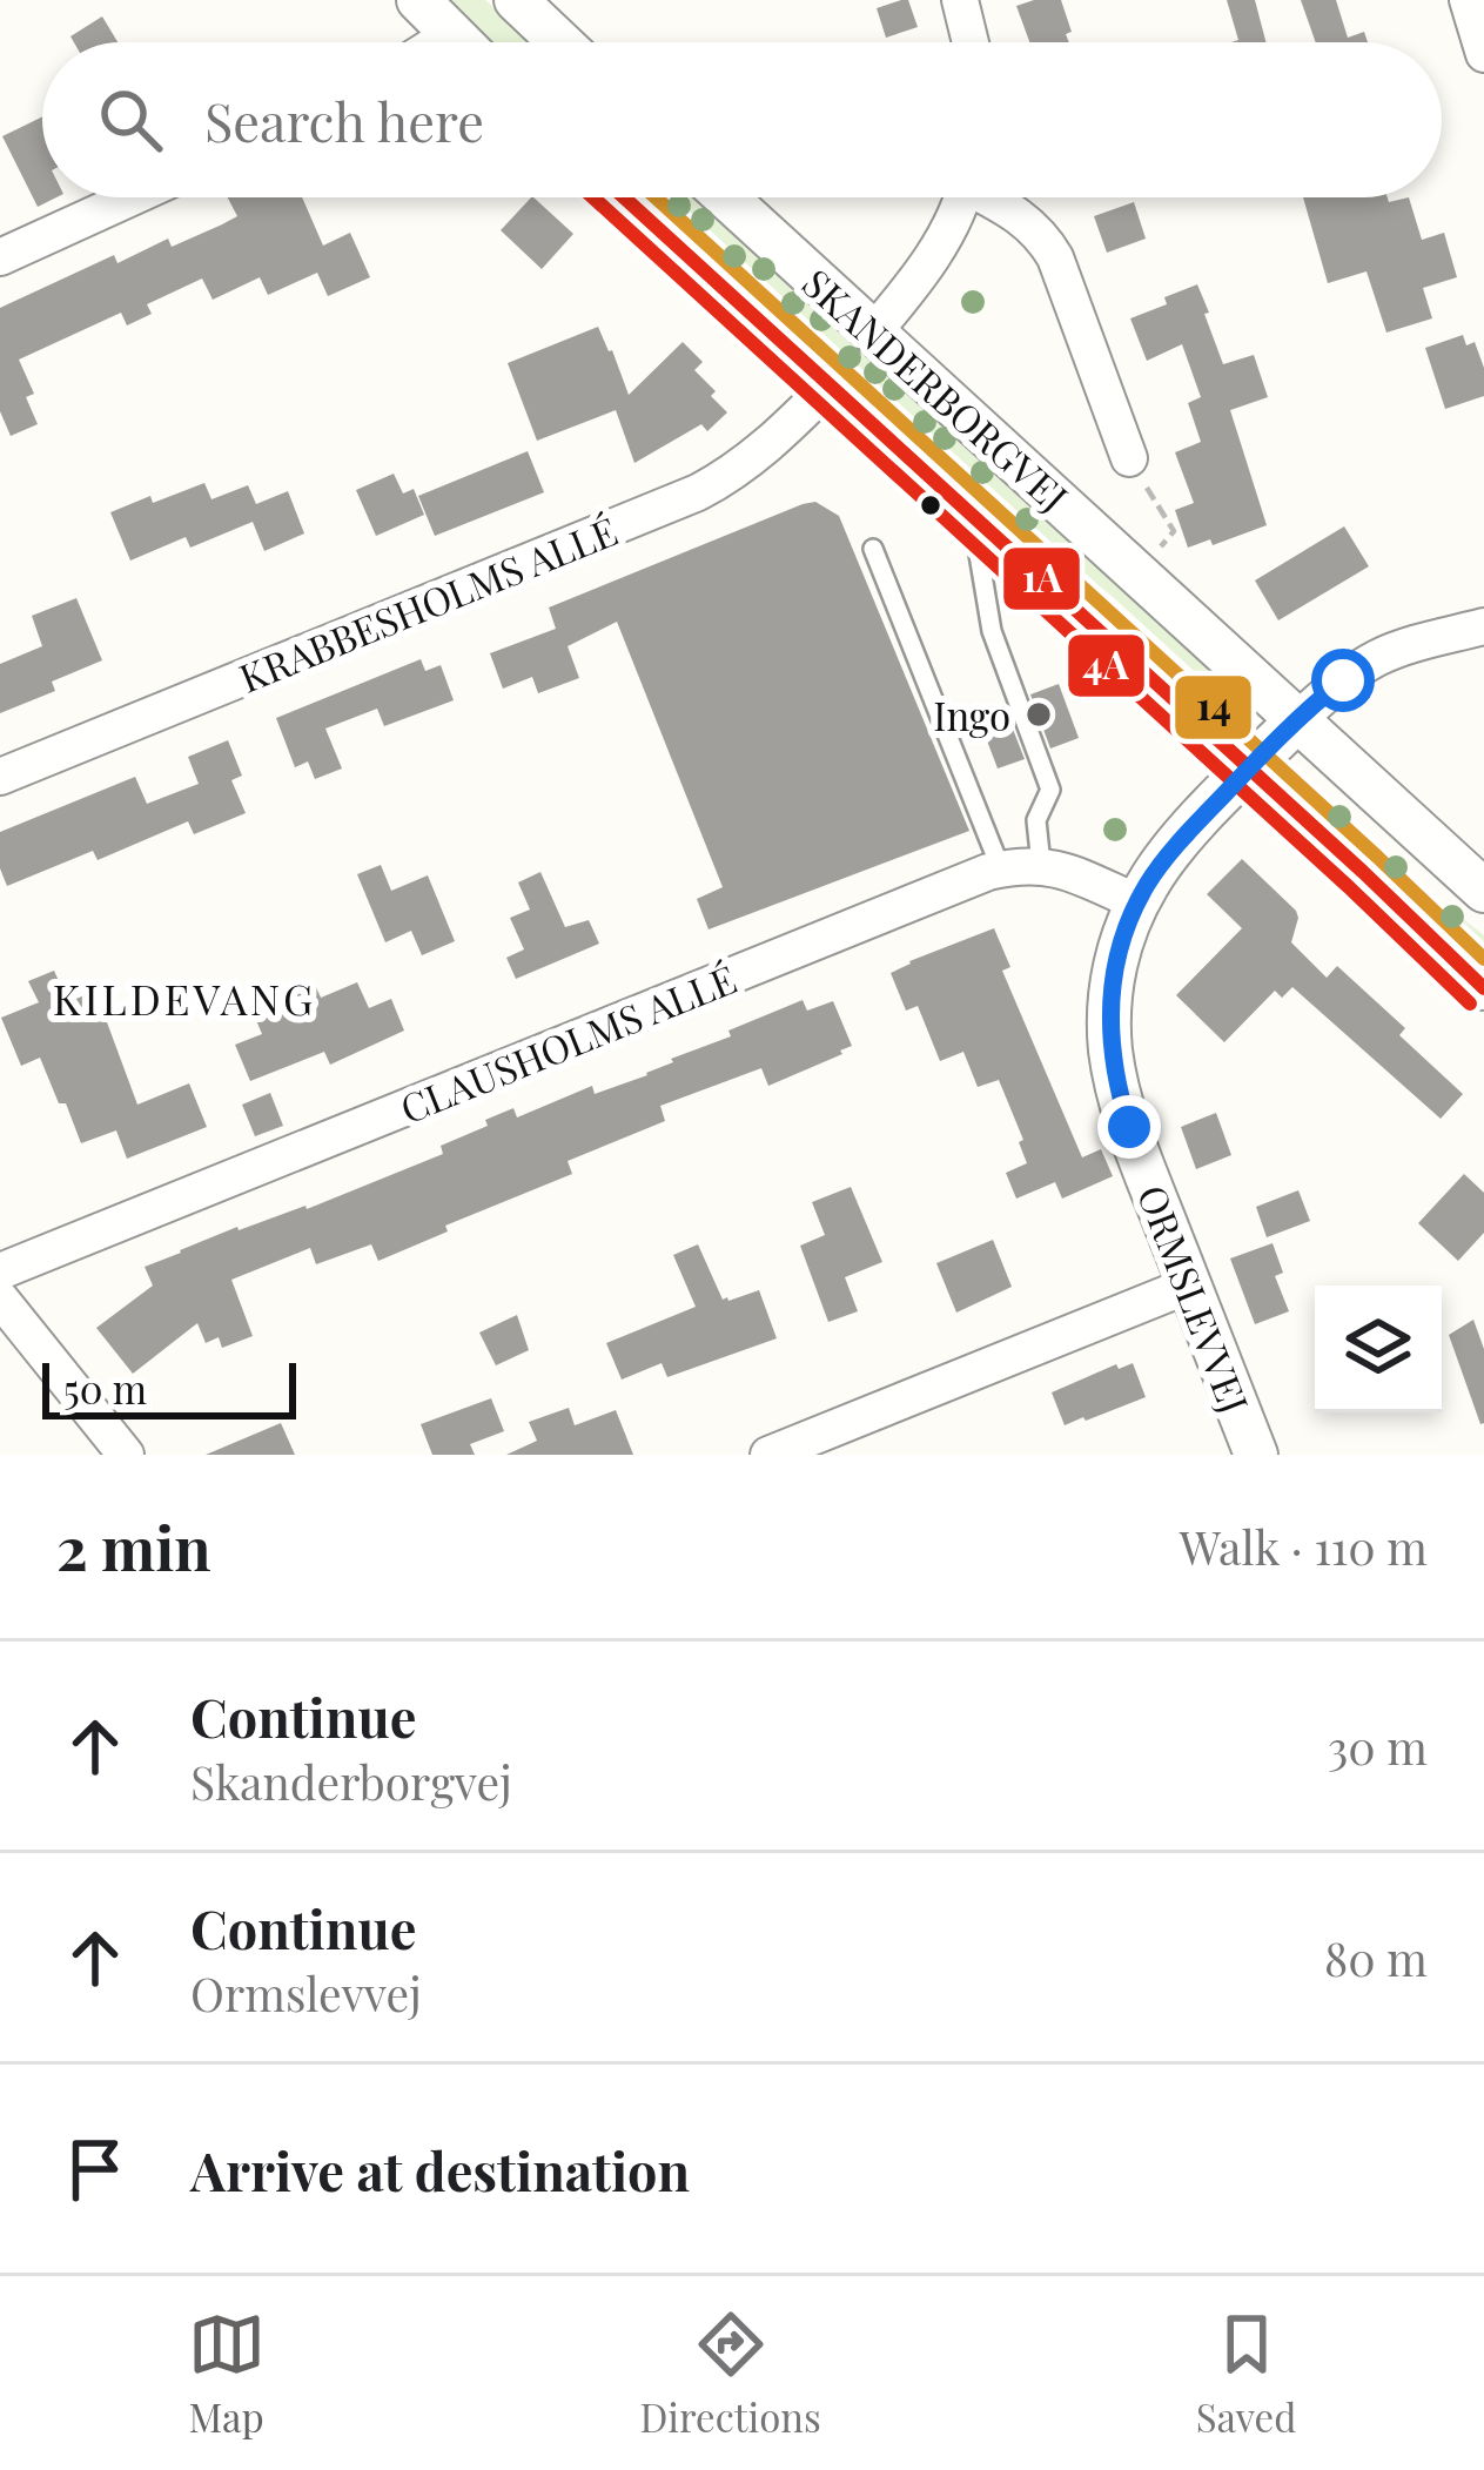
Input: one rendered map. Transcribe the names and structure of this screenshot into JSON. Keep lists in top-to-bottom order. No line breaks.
{"streets":{"street":["SKANDERBORGVEJ","KRABBESHOLMS ALLÉ","CLAUSHOLMS ALLÉ","ORMSLEVVEJ"]},"crossings":[["SKANDERBORGVEJ","KRABBESHOLMS ALLÉ"],["SKANDERBORGVEJ","ORMSLEVVEJ"],["CLAUSHOLMS ALLÉ","ORMSLEVVEJ"]],"districts":["KILDEVANG"],"places":["Ingo"],"lines":["transit line 1A","transit line 4A","transit line 14"],"scale_bar":"50 m","page":{"search":"Search here","scale":"50 m","heading":["2 min","Walk · 110 m"],"list":[["Continue","Skanderborgvej","30 m"],["Continue","Ormslevvej","80 m"],"Arrive at destination"],"nav":["Map","Directions","Saved"]}}
